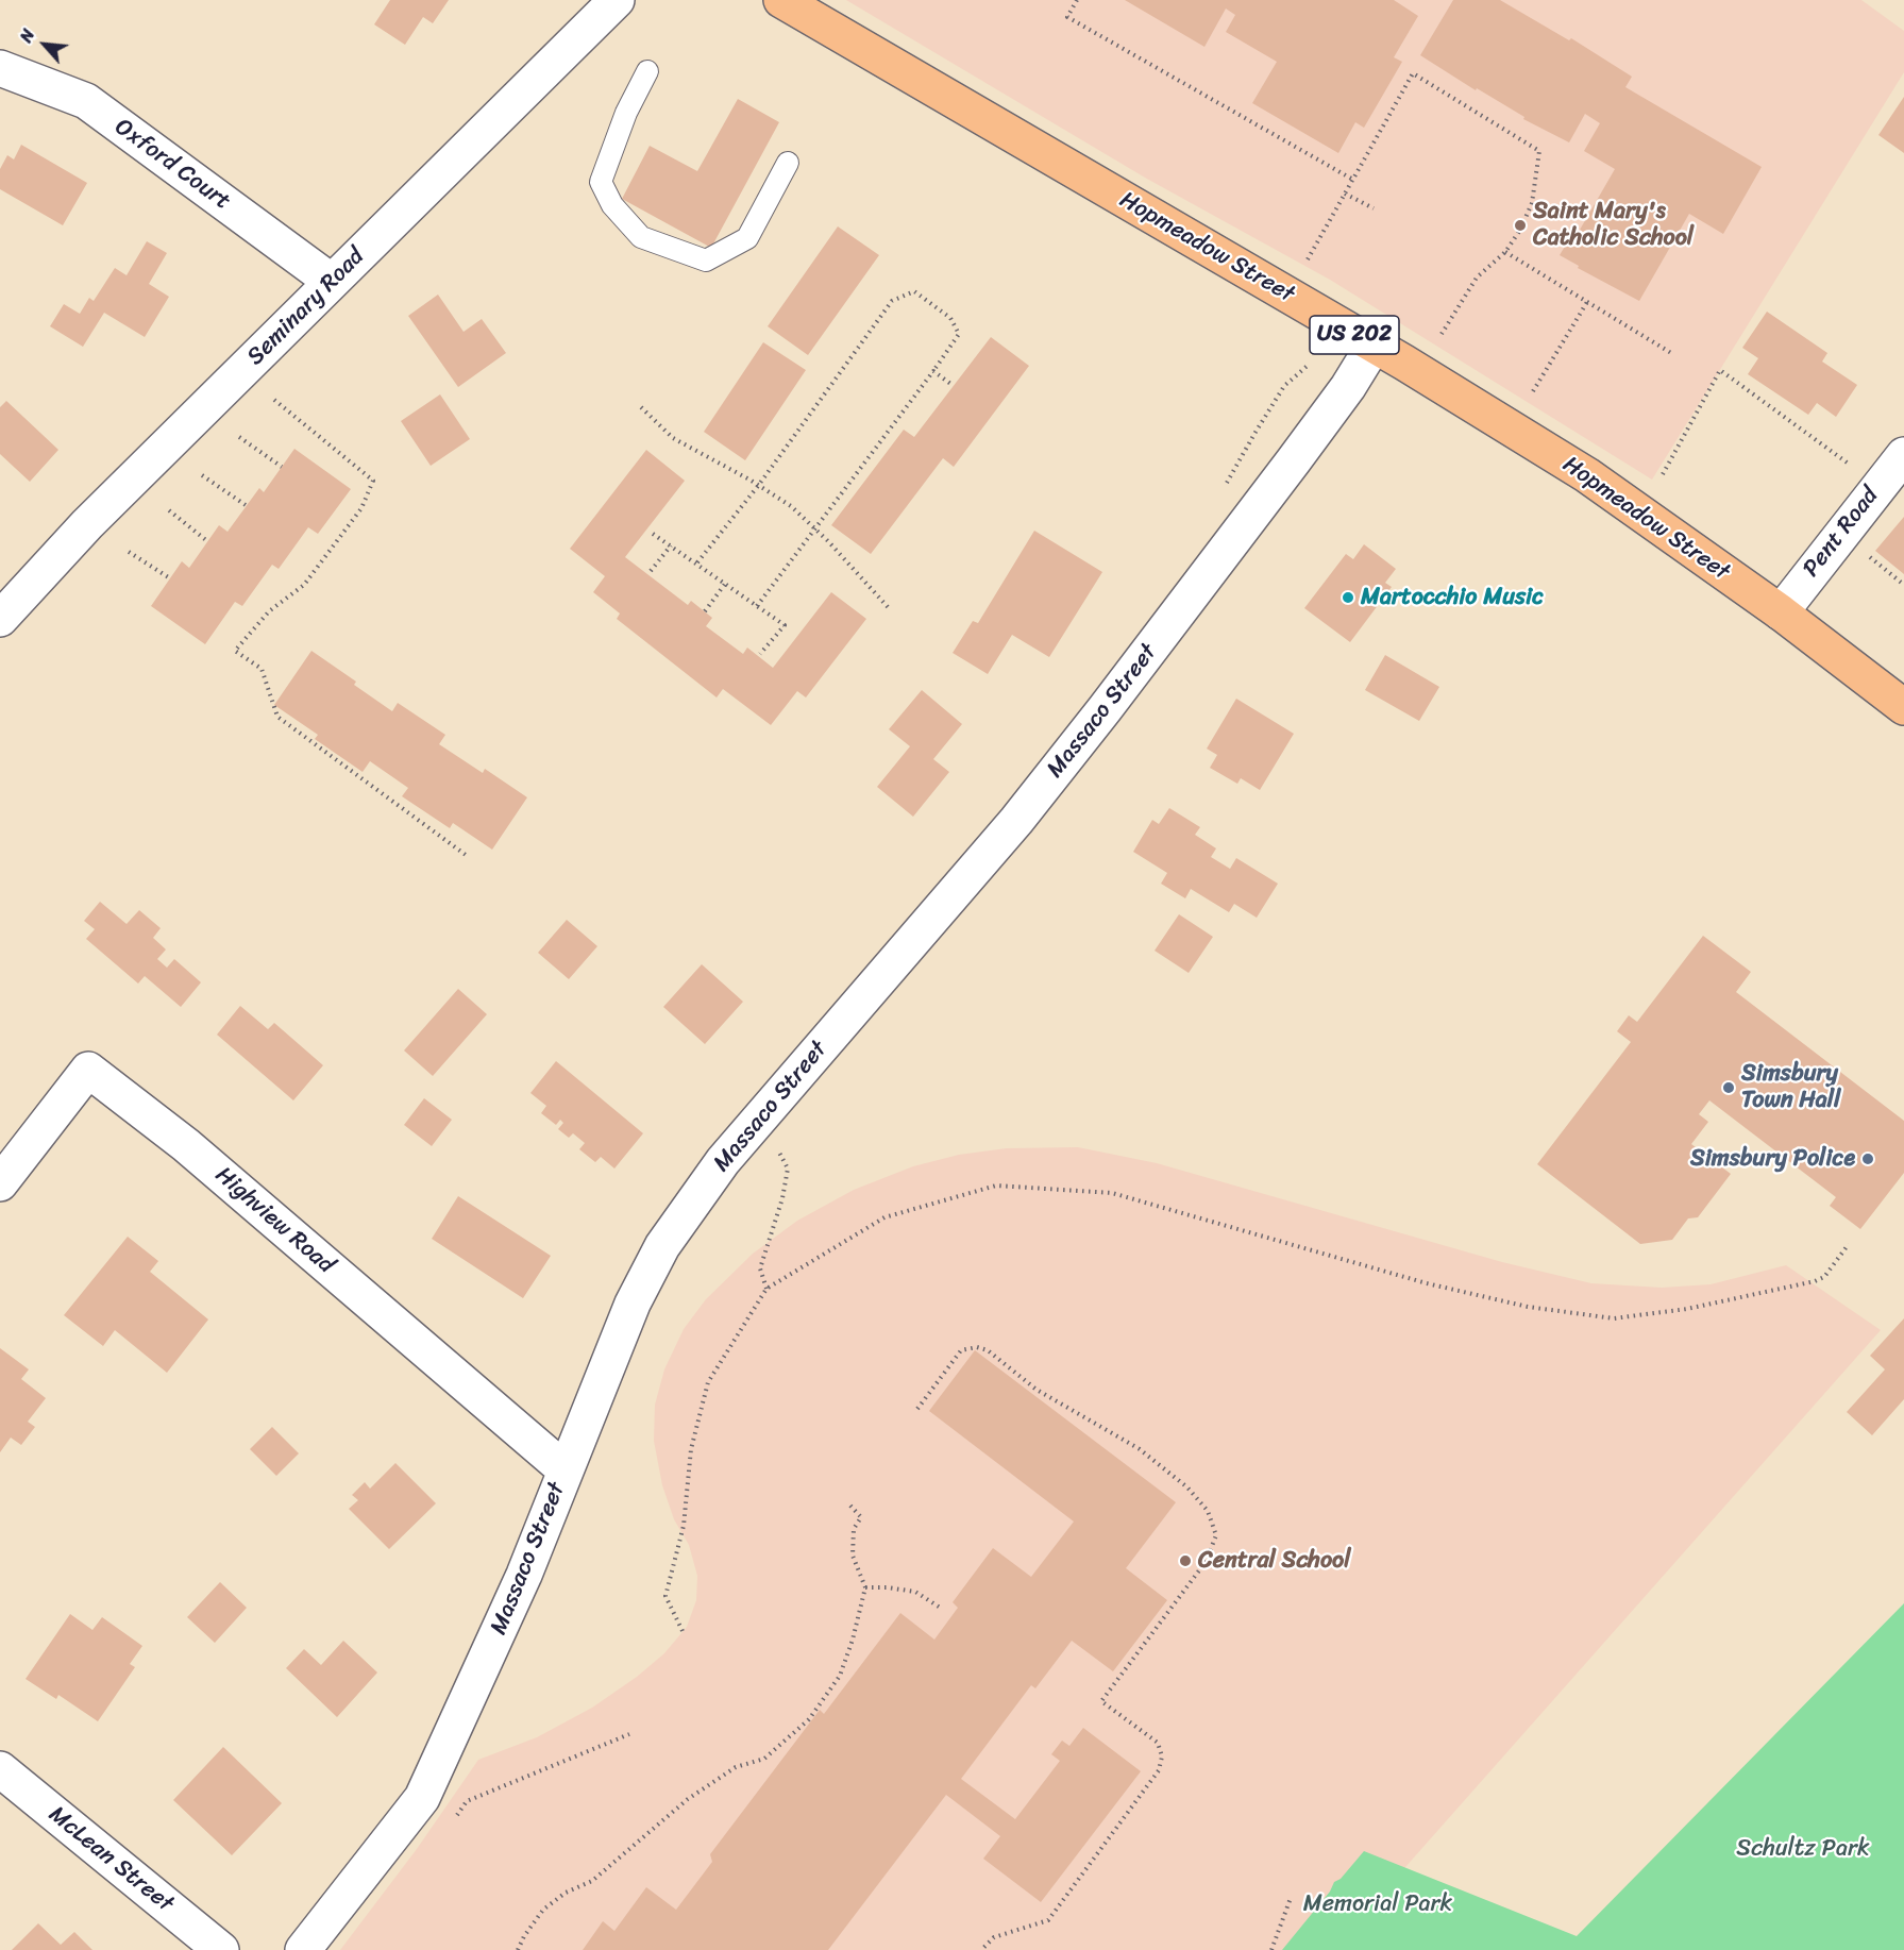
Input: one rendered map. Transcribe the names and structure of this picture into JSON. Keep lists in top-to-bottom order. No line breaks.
{"streets":{"highway":["Hopmeadow Street","US 202"],"street":["Oxford Court","Seminary Road","Pent Road","Massaco Street","Highview Road","McLean Street"]},"crossings":[["Oxford Court","Seminary Road"],["Hopmeadow Street","Pent Road"],["Hopmeadow Street","Massaco Street"],["Massaco Street","Highview Road"]],"parks":["Schultz Park","Memorial Park"],"places":["Saint Mary's Catholic School","Martocchio Music","Simsbury Town Hall","Simsbury Police","Central School"],"north":"top left"}
